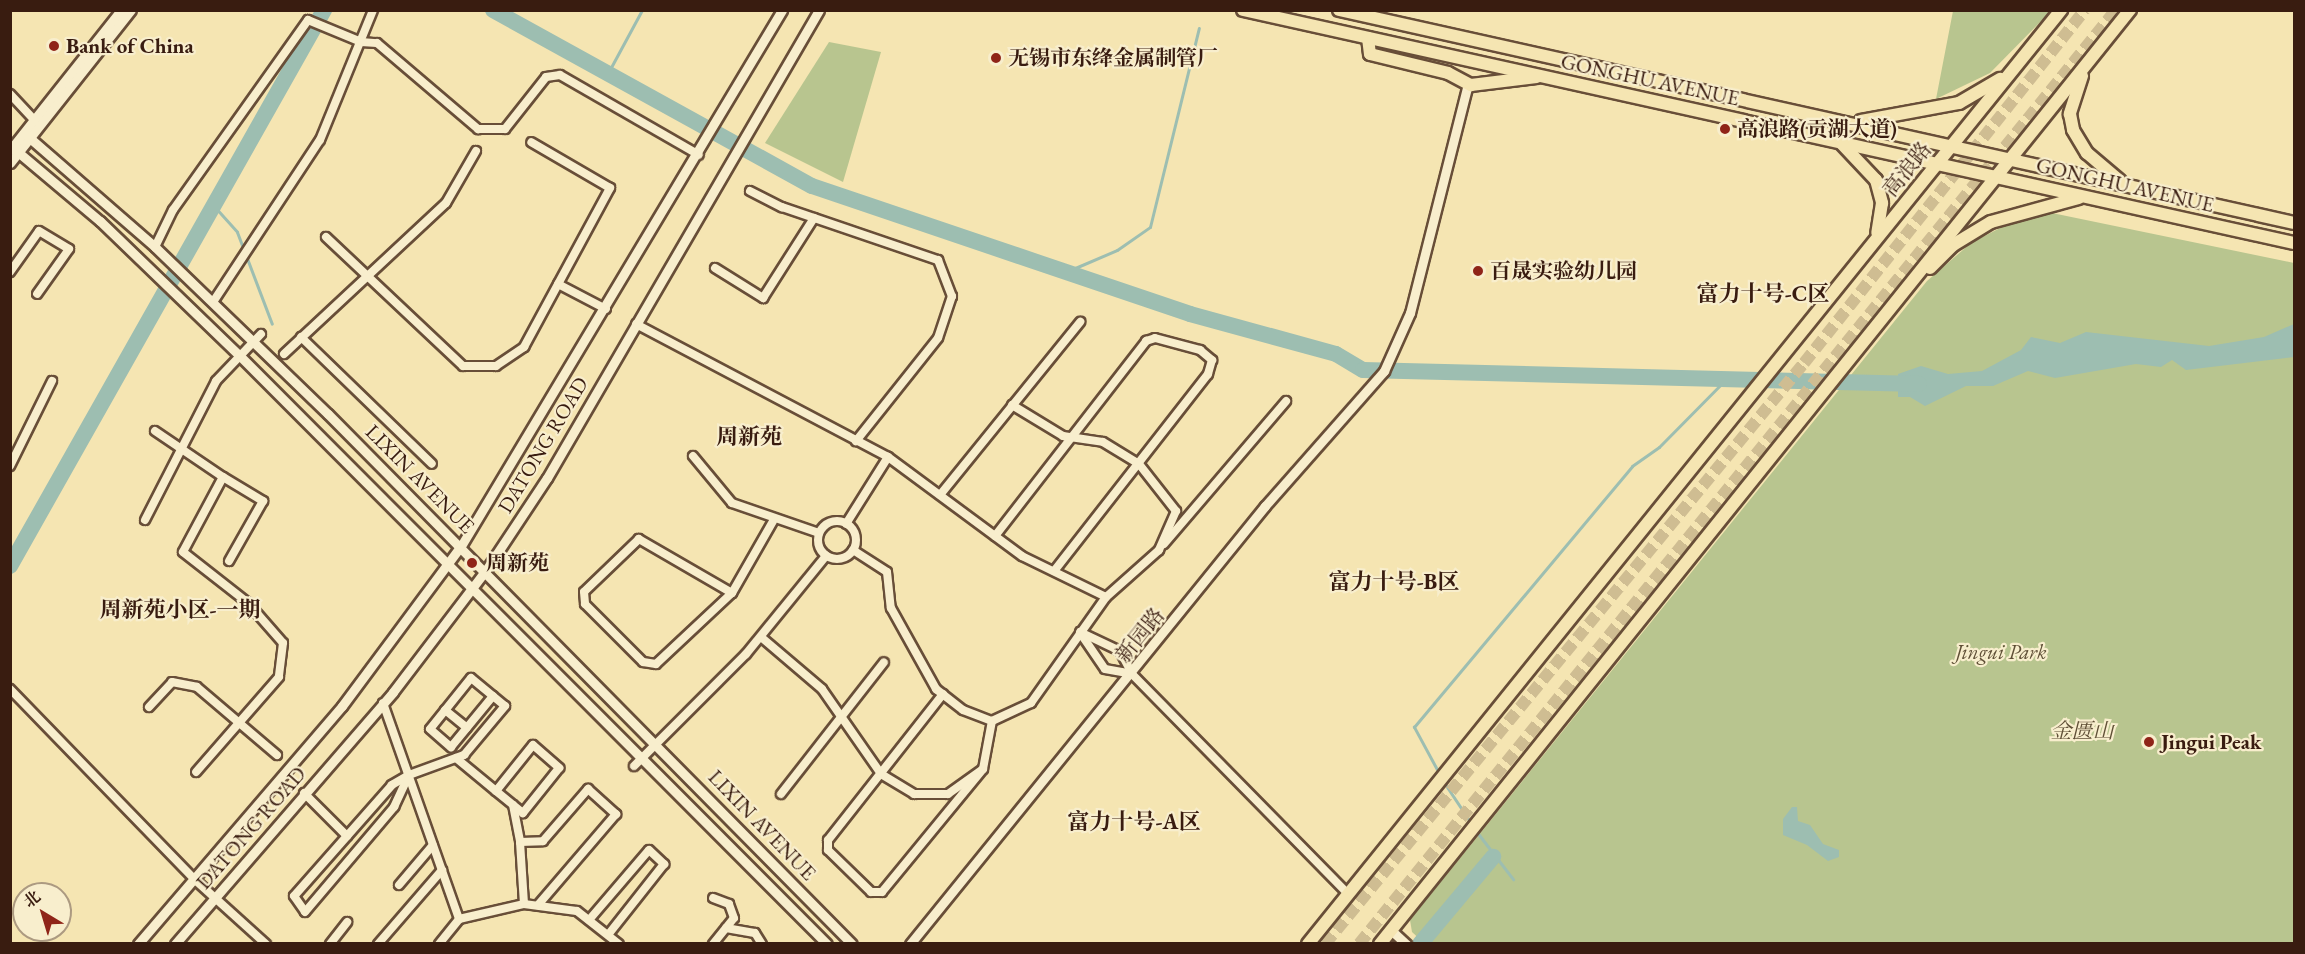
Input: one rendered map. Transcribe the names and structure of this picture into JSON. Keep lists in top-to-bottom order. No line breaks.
{"streets":{"main road":["GONGHU AVENUE","高浪路"],"street":["DATONG ROAD","LIXIN AVENUE","新园路"]},"crossings":[["GONGHU AVENUE","高浪路"],["DATONG ROAD","LIXIN AVENUE"]],"districts":["富力十号-C区","周新苑","富力十号-B区","周新苑小区-一期","富力十号-A区"],"parks":["Jingui Park","金匮山"],"places":["Bank of China","无锡市东绛金属制管厂","高浪路(贡湖大道)","百晟实验幼儿园","周新苑","Jingui Peak"],"north":"top left"}
